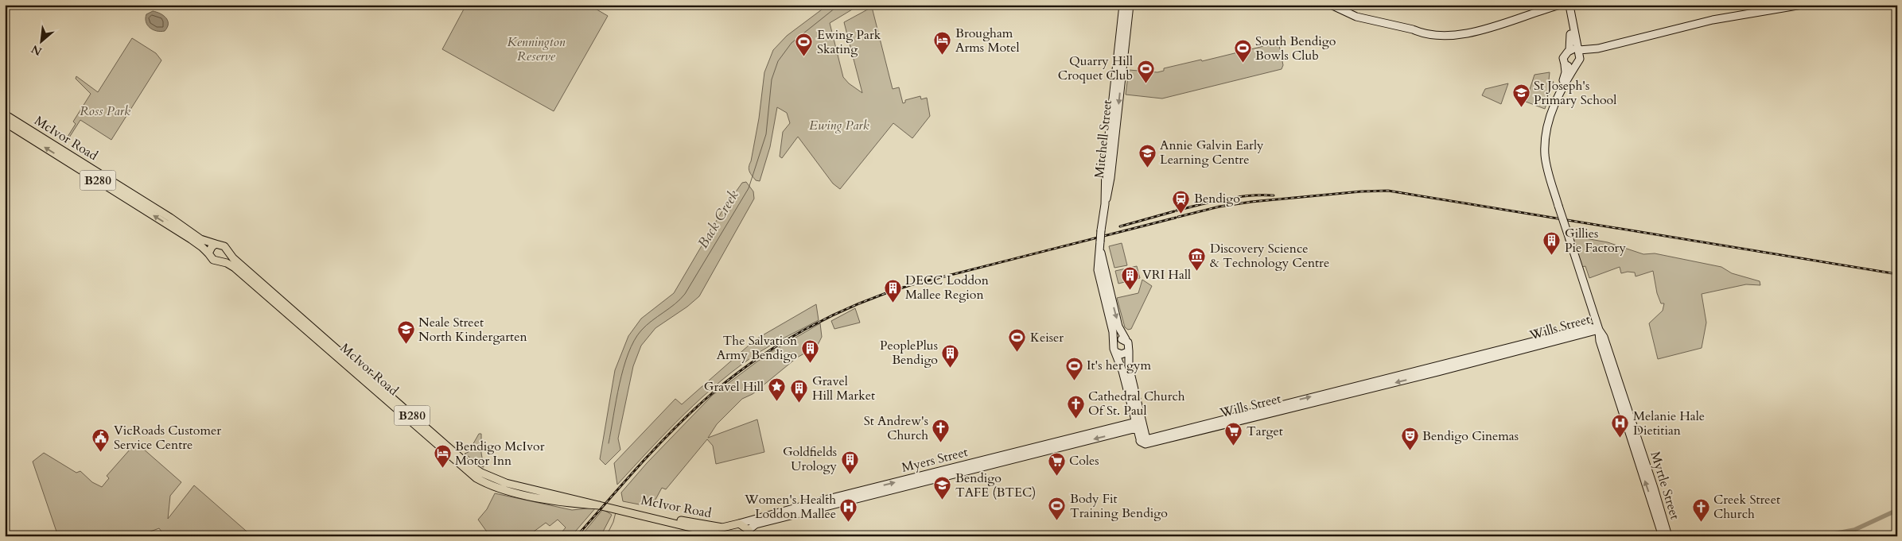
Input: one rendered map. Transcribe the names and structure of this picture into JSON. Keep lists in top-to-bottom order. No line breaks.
{"streets":{"main road":["McIvor Road","Mitchell Street","B280","Wills Street","Myers Street","Myrtle Street"]},"crossings":[["McIvor Road","B280"],["McIvor Road","Myers Street"],["Wills Street","Myers Street"],["Wills Street","Myrtle Street"]],"water":["Back Creek"],"parks":["Kennington Reserve","Ross Park","Ewing Park"],"places":{"hotel":["Brougham Arms Motel","Bendigo McIvor Motor Inn"],"sports":["Ewing Park Skating","South Bendigo Bowls Club","Quarry Hill Croquet Club","Keiser","It's her gym","Body Fit Training Bendigo"],"school or university":["St Joseph's Primary School","Annie Galvin Early Learning Centre","Neale Street North Kindergarten","Bendigo TAFE (BTEC)"],"station":["Bendigo"],"building":["Gillies Pie Factory","VRI Hall","DECC Loddon Mallee Region","The Salvation Army Bendigo","PeoplePlus Bendigo","Gravel Hill Market","Goldfields Urology"],"museum":["Discovery Science & Technology Centre"],"place":["Gravel Hill"],"church":["Cathedral Church Of St. Paul","St Andrew's Church","Creek Street Church"],"hospital":["Melanie Hale Dietitian","Women's Health Loddon Mallee"],"supermarket":["Target","Coles"],"theatre":["Bendigo Cinemas"],"public building":["VicRoads Customer Service Centre"]},"north":"bottom left"}
